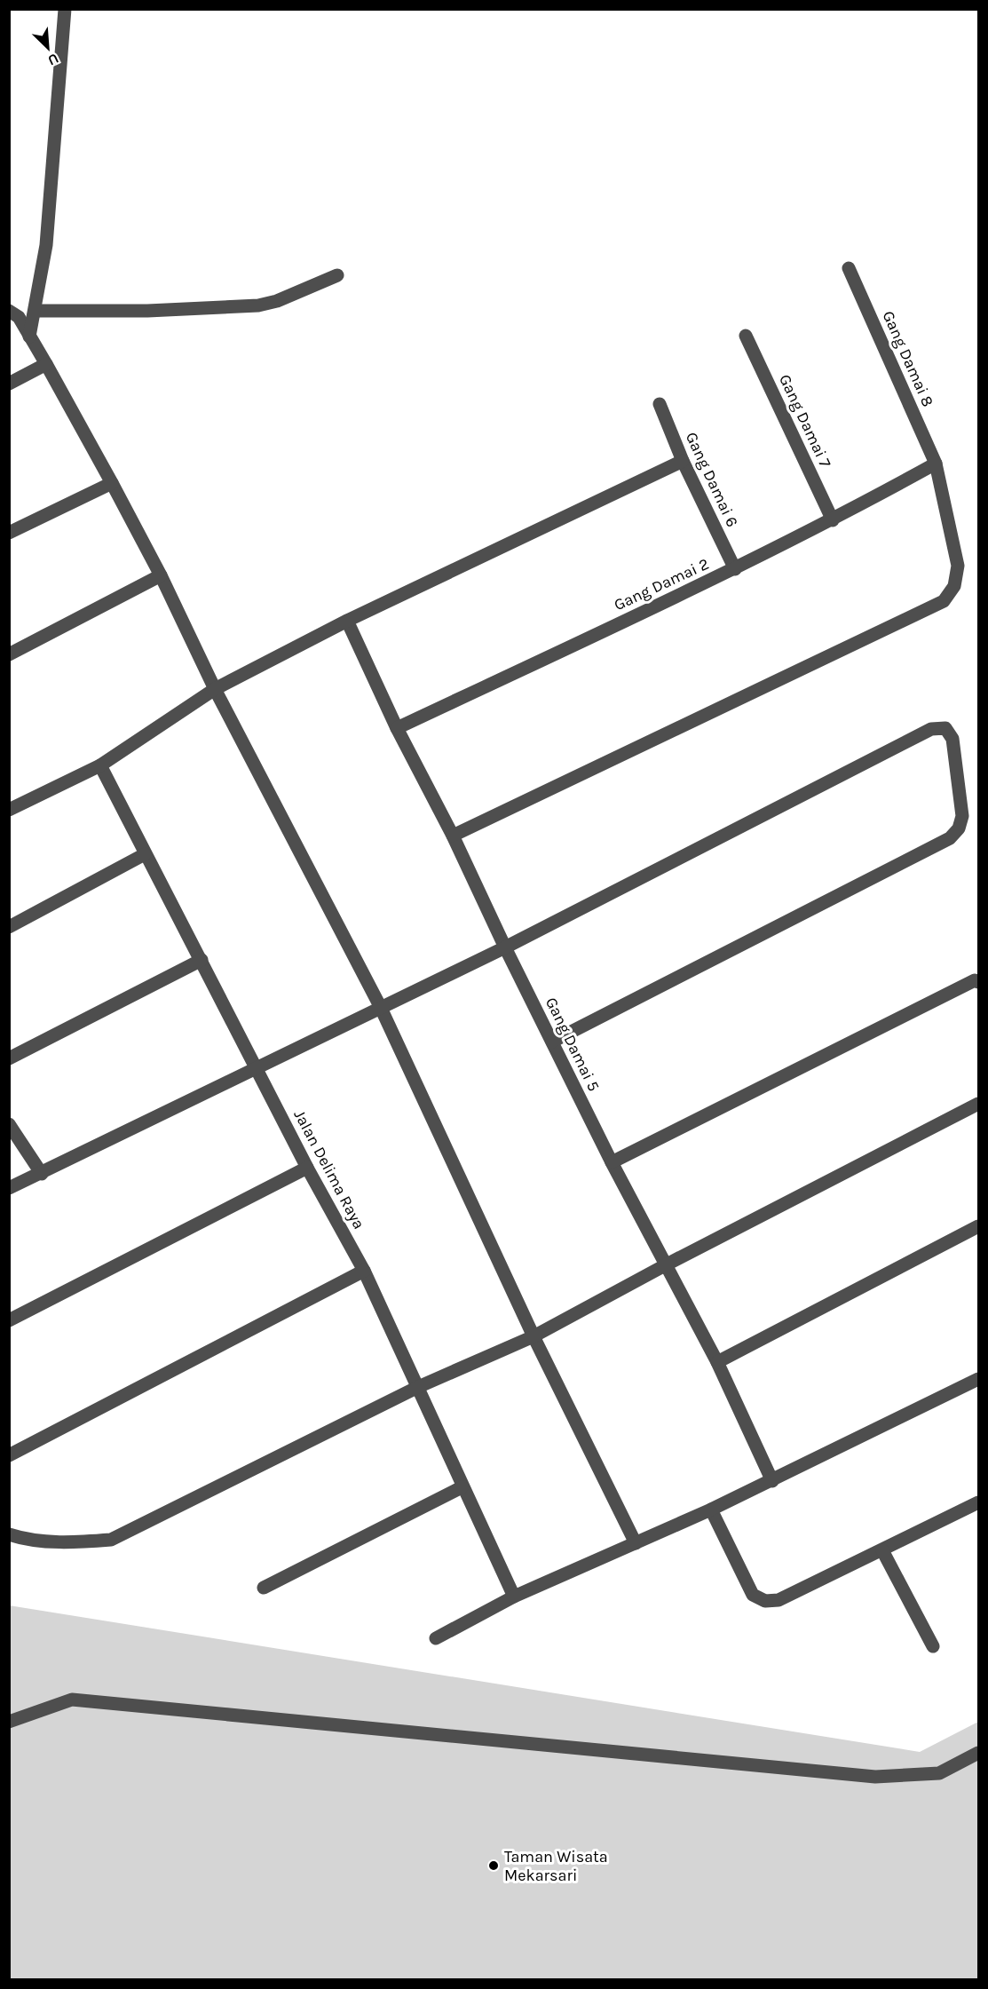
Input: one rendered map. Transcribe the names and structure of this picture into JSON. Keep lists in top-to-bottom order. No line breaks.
{"streets":{"street":["Gang Damai 8","Gang Damai 7","Gang Damai 6","Gang Damai 2","Gang Damai 5","Jalan Delima Raya"]},"crossings":[["Gang Damai 8","Gang Damai 2"],["Gang Damai 8","Gang Damai 5"],["Gang Damai 7","Gang Damai 2"],["Gang Damai 6","Gang Damai 2"],["Gang Damai 2","Gang Damai 5"]],"places":["Taman Wisata Mekarsari"],"north":"bottom right"}
